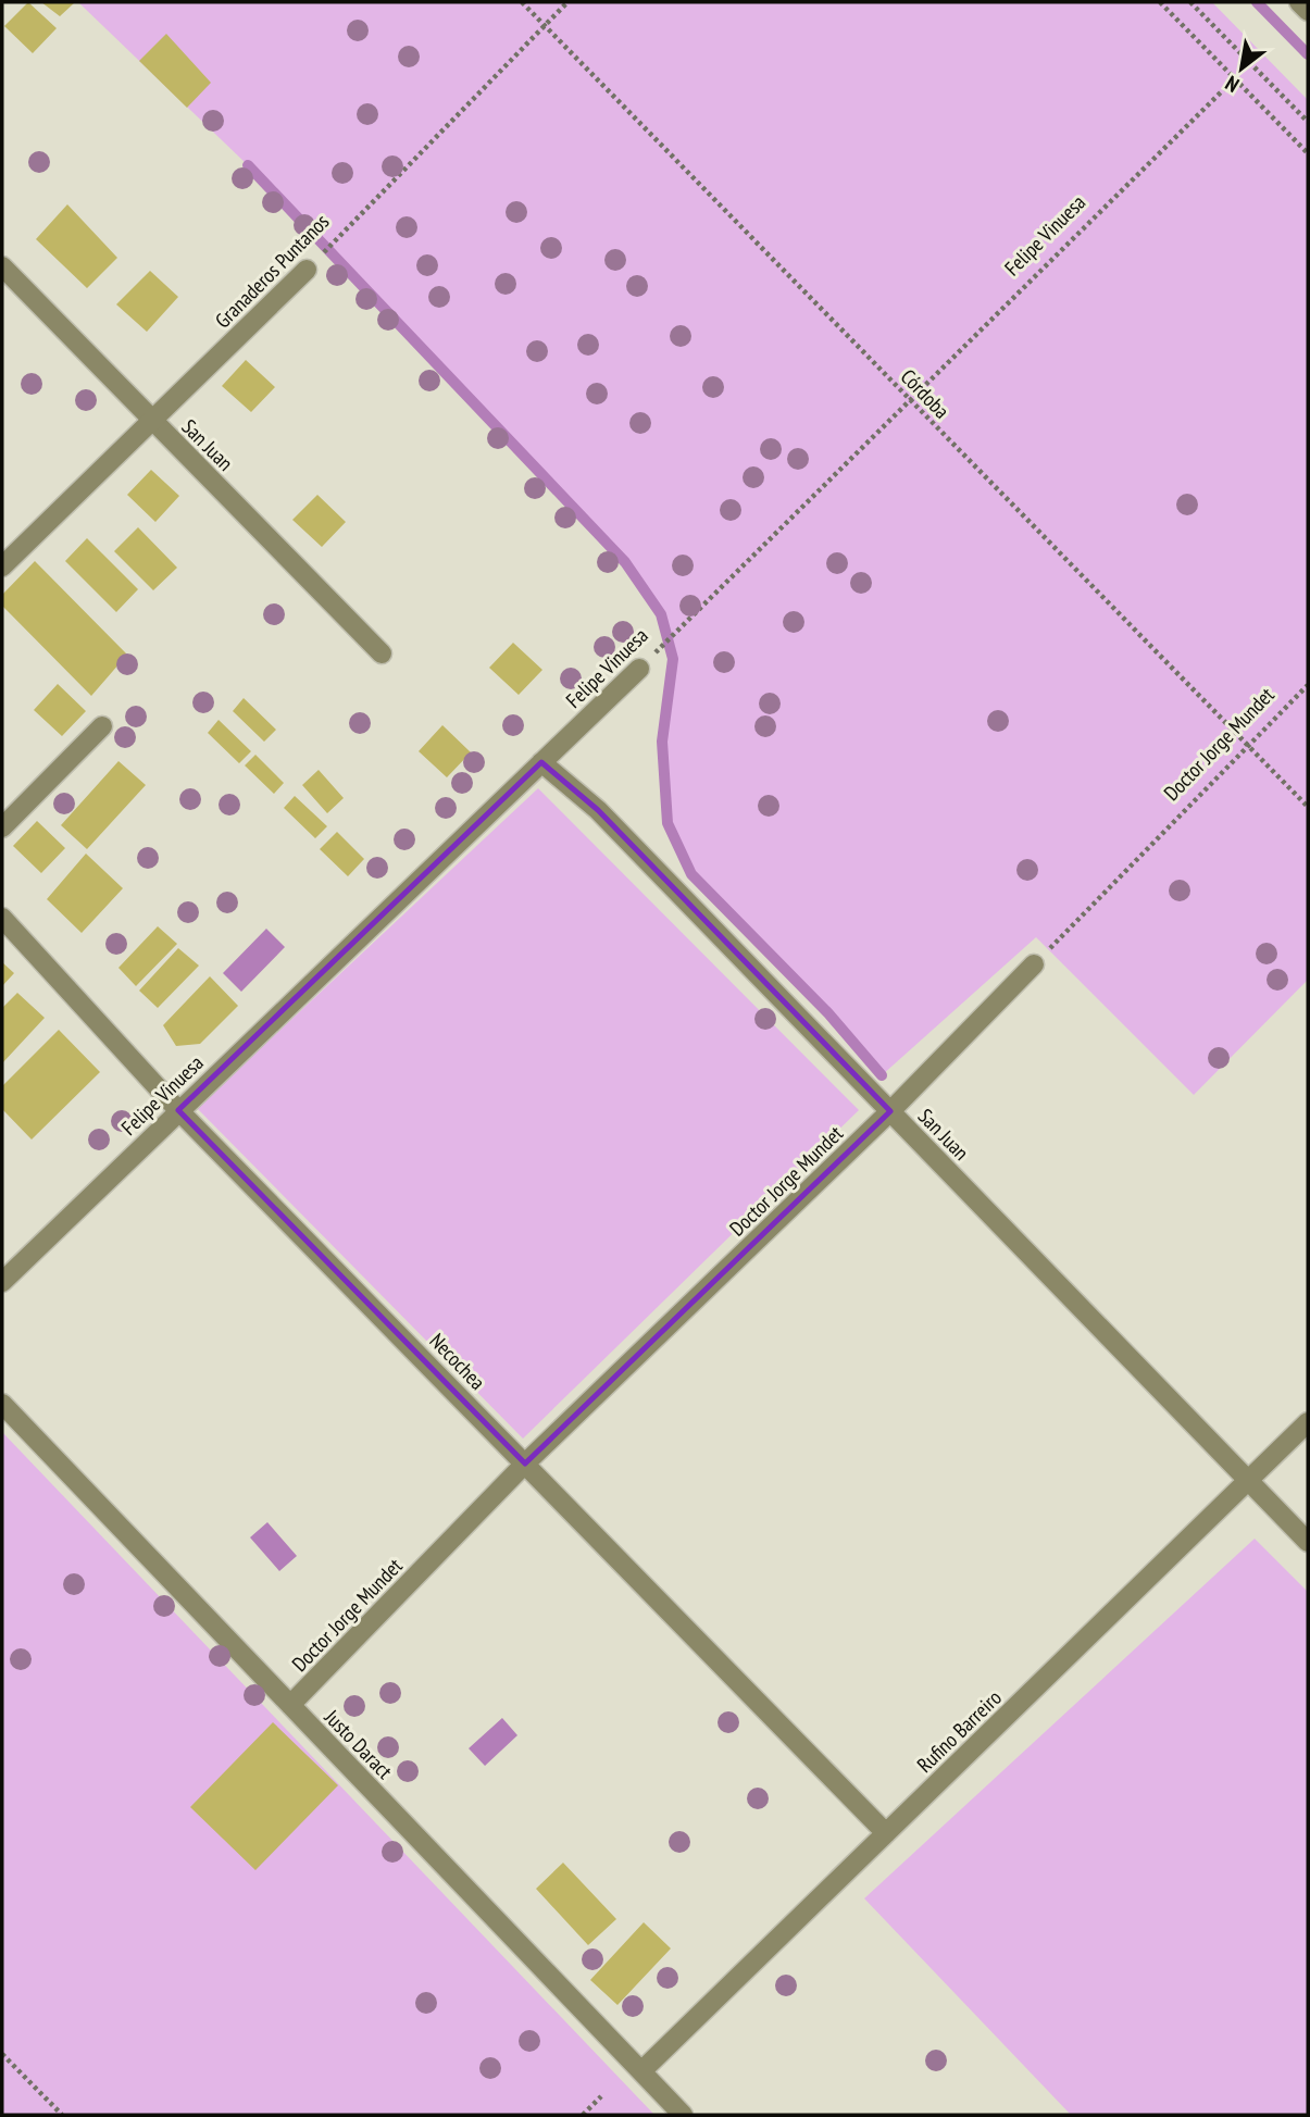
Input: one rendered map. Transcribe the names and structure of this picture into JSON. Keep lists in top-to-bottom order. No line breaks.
{"streets":{"street":["Felipe Vinuesa","Granaderos Puntanos","San Juan","Doctor Jorge Mundet","Necochea","Rufino Barreiro","Justo Daract"],"path":["Córdoba"]},"crossings":[["Felipe Vinuesa","Córdoba"],["Felipe Vinuesa","San Juan"],["Felipe Vinuesa","Necochea"],["Granaderos Puntanos","Córdoba"],["Granaderos Puntanos","San Juan"],["Córdoba","Doctor Jorge Mundet"],["San Juan","Doctor Jorge Mundet"],["San Juan","Rufino Barreiro"],["Doctor Jorge Mundet","Necochea"],["Doctor Jorge Mundet","Justo Daract"],["Necochea","Rufino Barreiro"],["Rufino Barreiro","Justo Daract"]],"north":"bottom left"}
